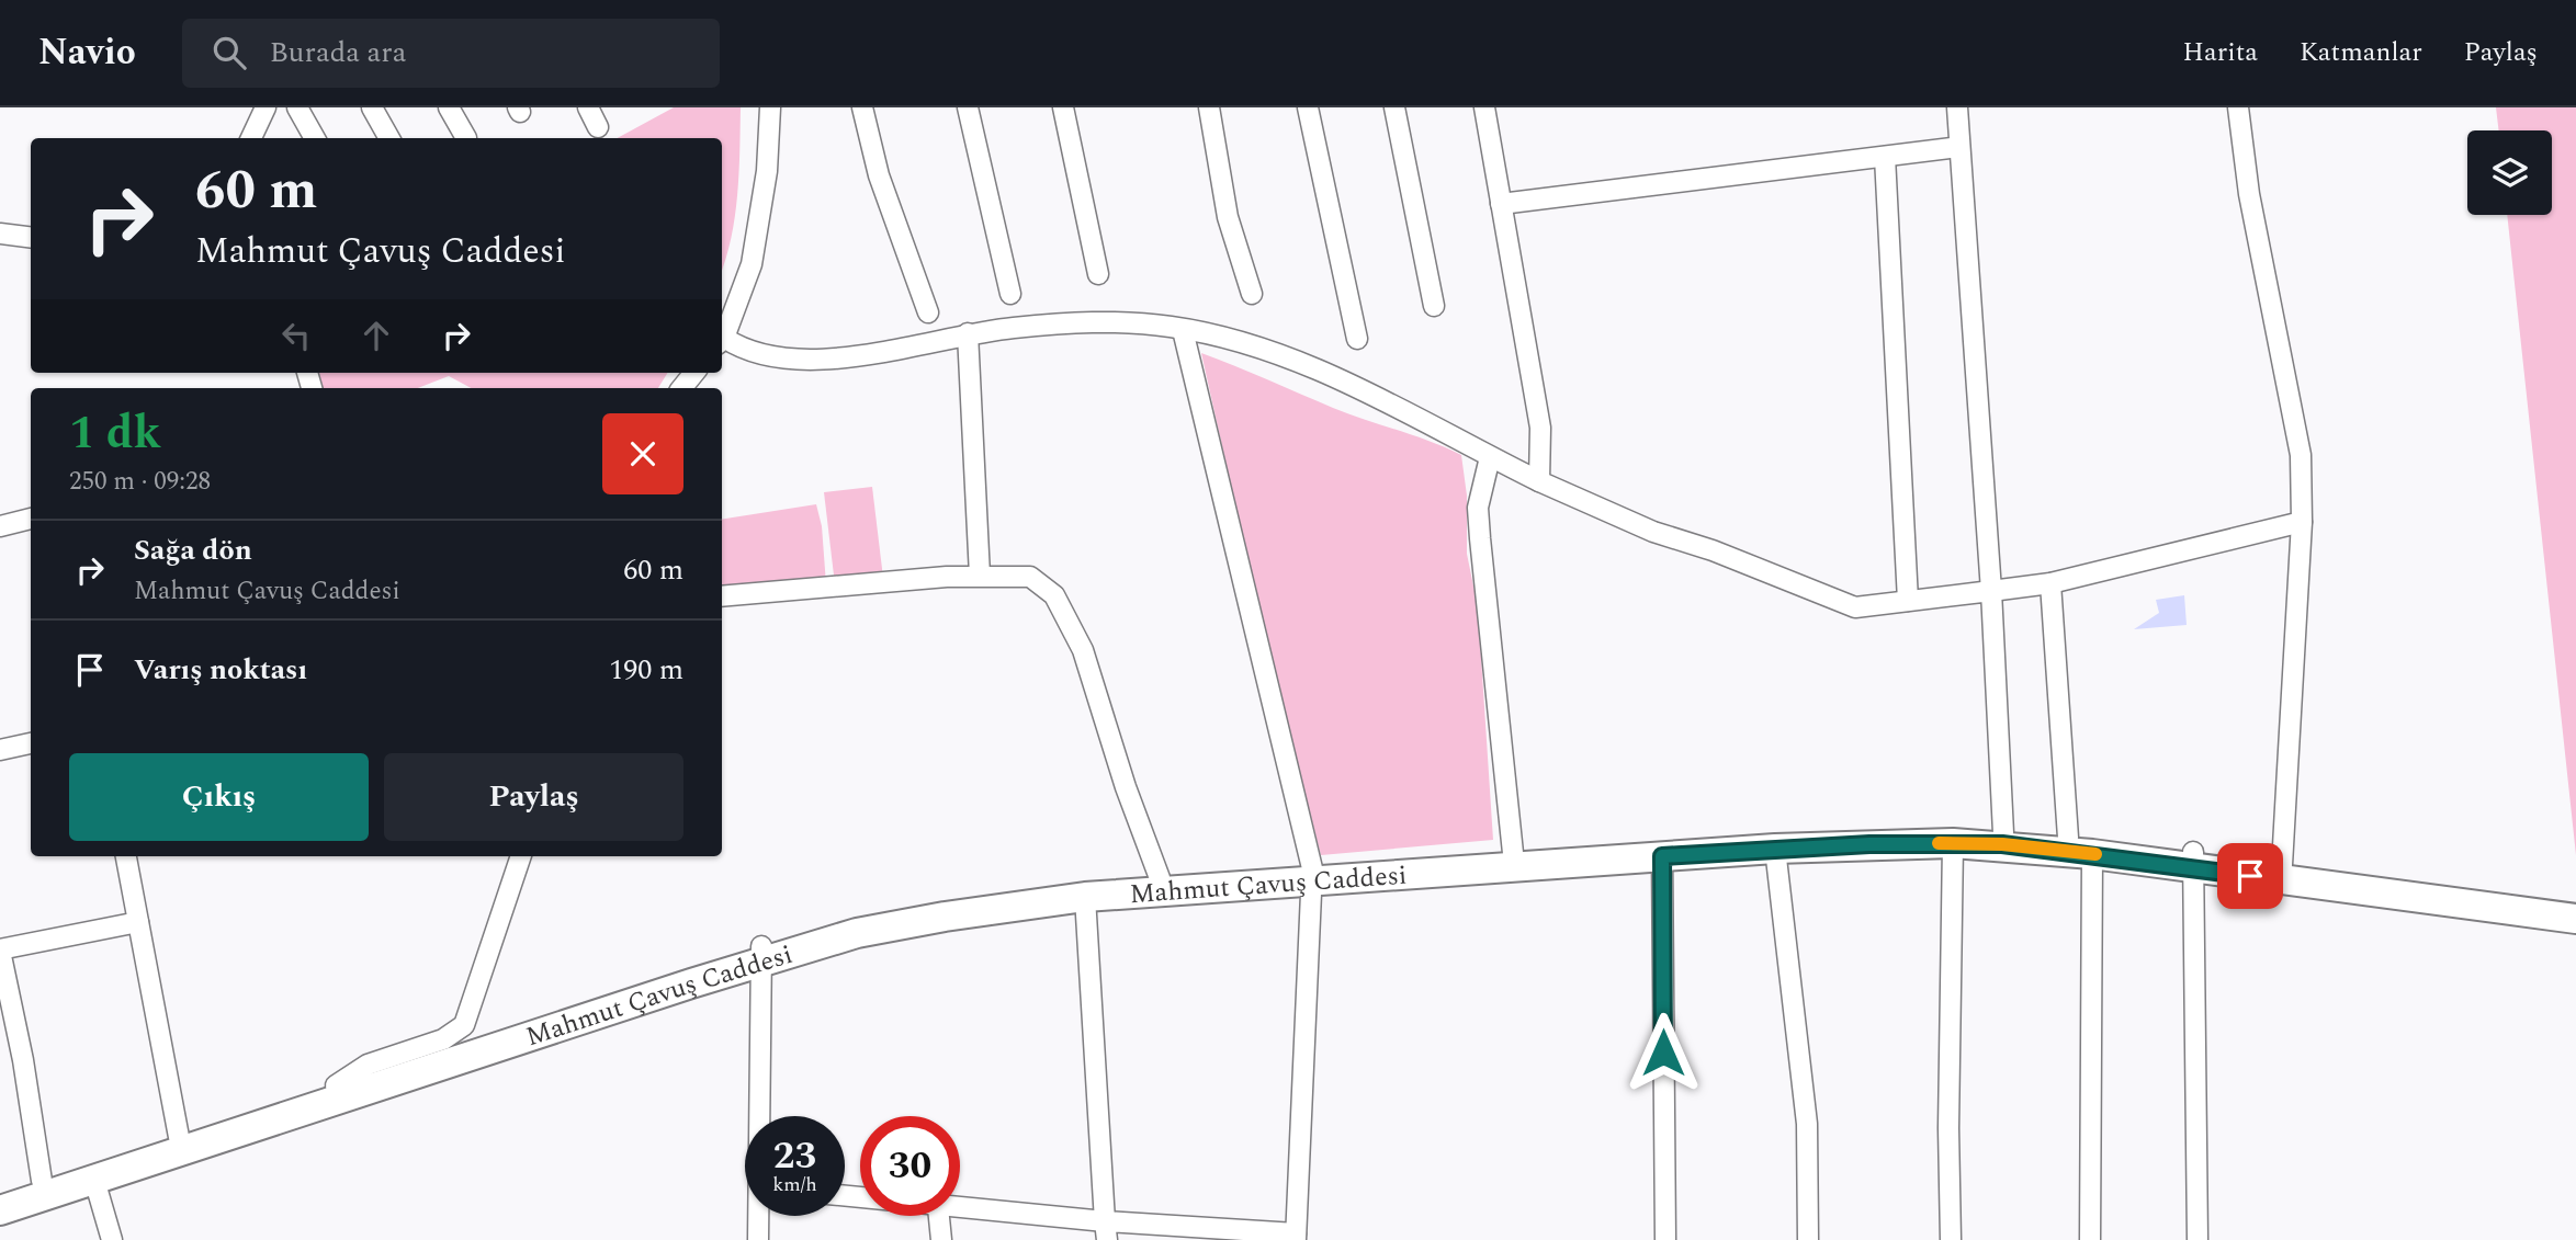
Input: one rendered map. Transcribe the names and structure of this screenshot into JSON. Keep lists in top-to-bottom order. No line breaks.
{"streets":{"main road":["Mahmut Çavuş Caddesi"]},"page":{"header":"Navio","search":"Burada ara","nav":["Harita","Katmanlar","Paylaş"],"turn":["60 m","Mahmut Çavuş Caddesi"],"heading":["1 dk","250 m · 09:28"],"list":[{"name":"Sağa dön","note":"Mahmut Çavuş Caddesi","value":"60 m"},{"name":"Varış noktası","value":"190 m"}],"buttons":["Çıkış","Paylaş"],"speed":"23 km/h","limit":"30"}}
